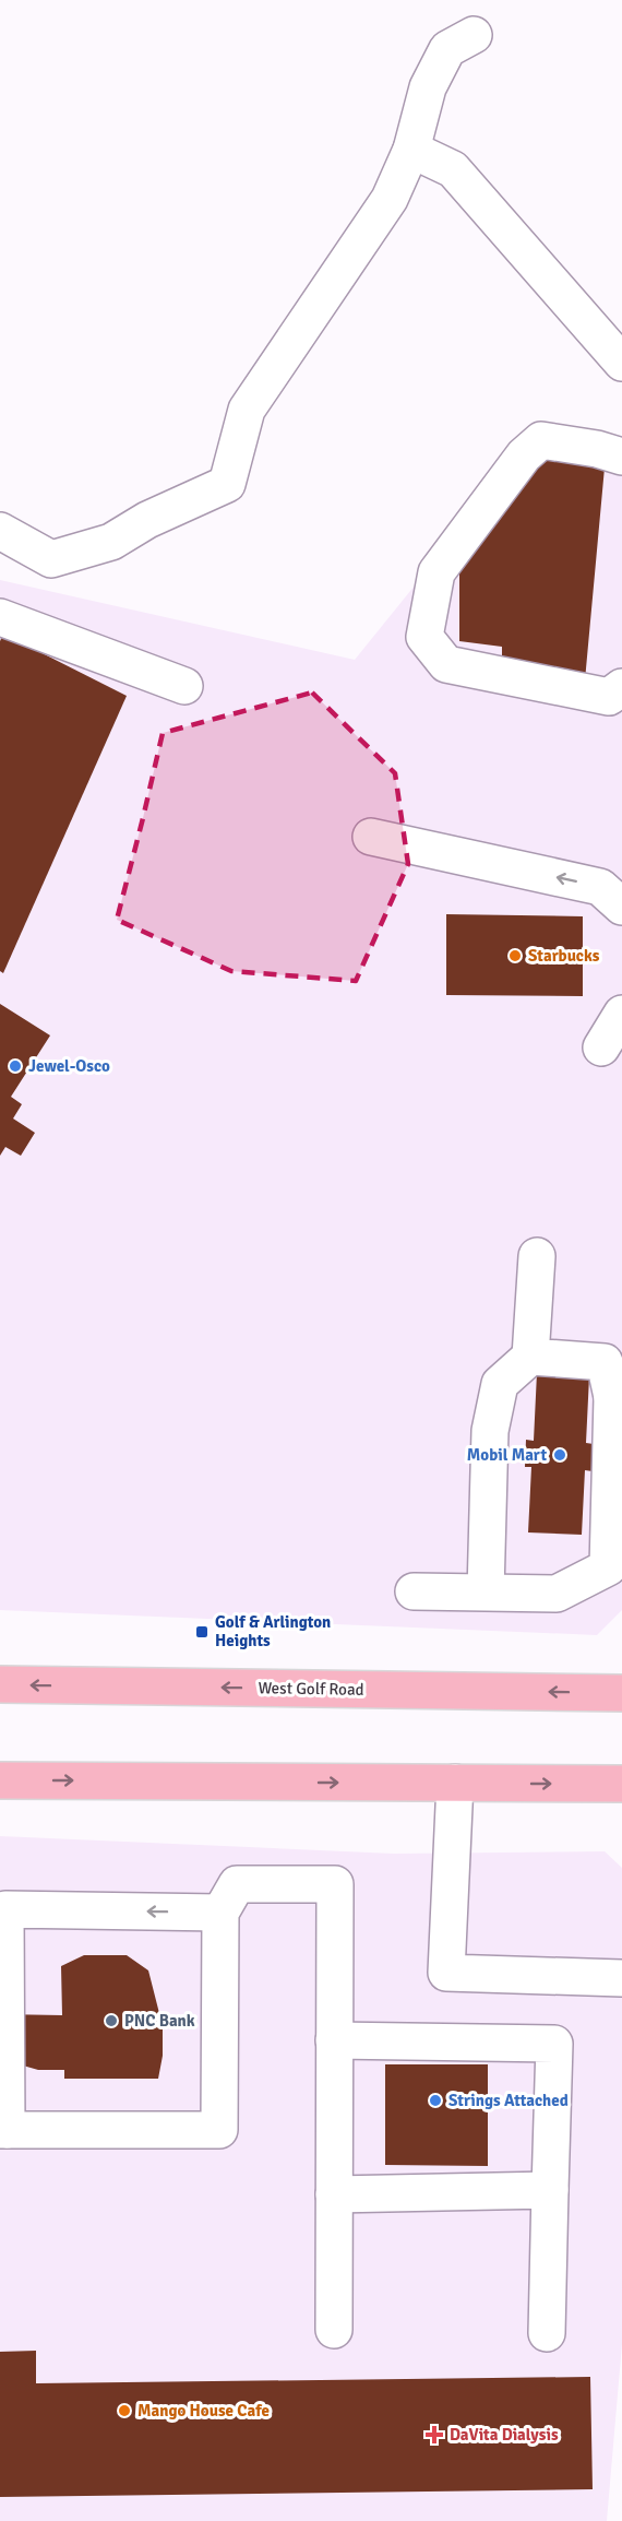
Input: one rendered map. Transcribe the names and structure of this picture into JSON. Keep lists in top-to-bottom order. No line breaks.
{"streets":{"main road":["West Golf Road"]},"places":{"other":["Starbucks","Jewel-Osco","Mobil Mart","PNC Bank","Strings Attached","Mango House Cafe"],"transit":["Golf & Arlington Heights"],"health":["DaVita Dialysis"]}}
